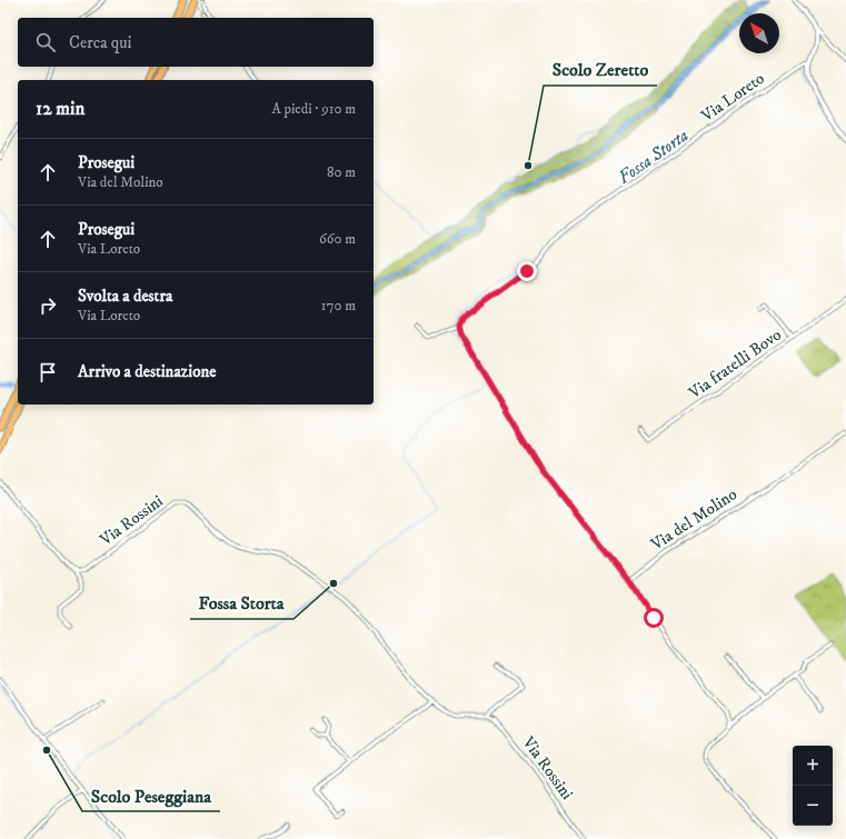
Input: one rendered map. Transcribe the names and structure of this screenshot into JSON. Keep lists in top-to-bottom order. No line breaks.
{"streets":{"street":["Via Loreto","Via fratelli Bovo","Via del Molino","Via Rossini"]},"water":["Fossa Storta"],"places":["Scolo Zeretto","Fossa Storta","Scolo Peseggiana"],"north":"top left","page":{"search":"Cerca qui","heading":["12 min","A piedi · 910 m"],"list":[["Prosegui","Via del Molino","80 m"],["Prosegui","Via Loreto","660 m"],["Svolta a destra","Via Loreto","170 m"],"Arrivo a destinazione"],"map_buttons":["+","−"]}}
